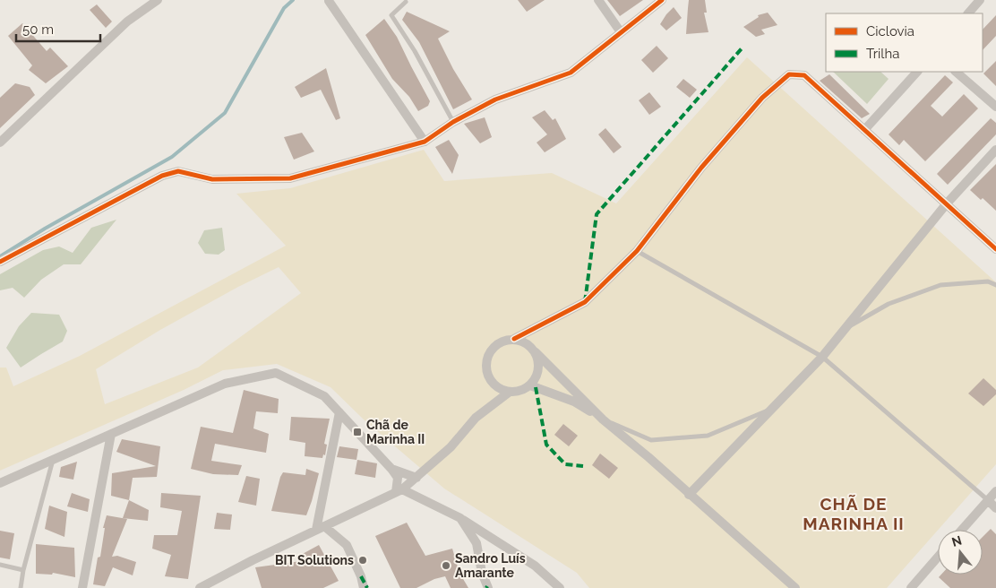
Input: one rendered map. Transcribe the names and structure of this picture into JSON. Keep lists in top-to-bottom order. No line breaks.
{"districts":["CHÃ DE MARINHA II"],"places":{"transit":["Chã de Marinha II"],"other":["BIT Solutions","Sandro Luís Amarante"]},"legend":["Ciclovia","Trilha"],"scale_bar":"50 m","north":"top"}
